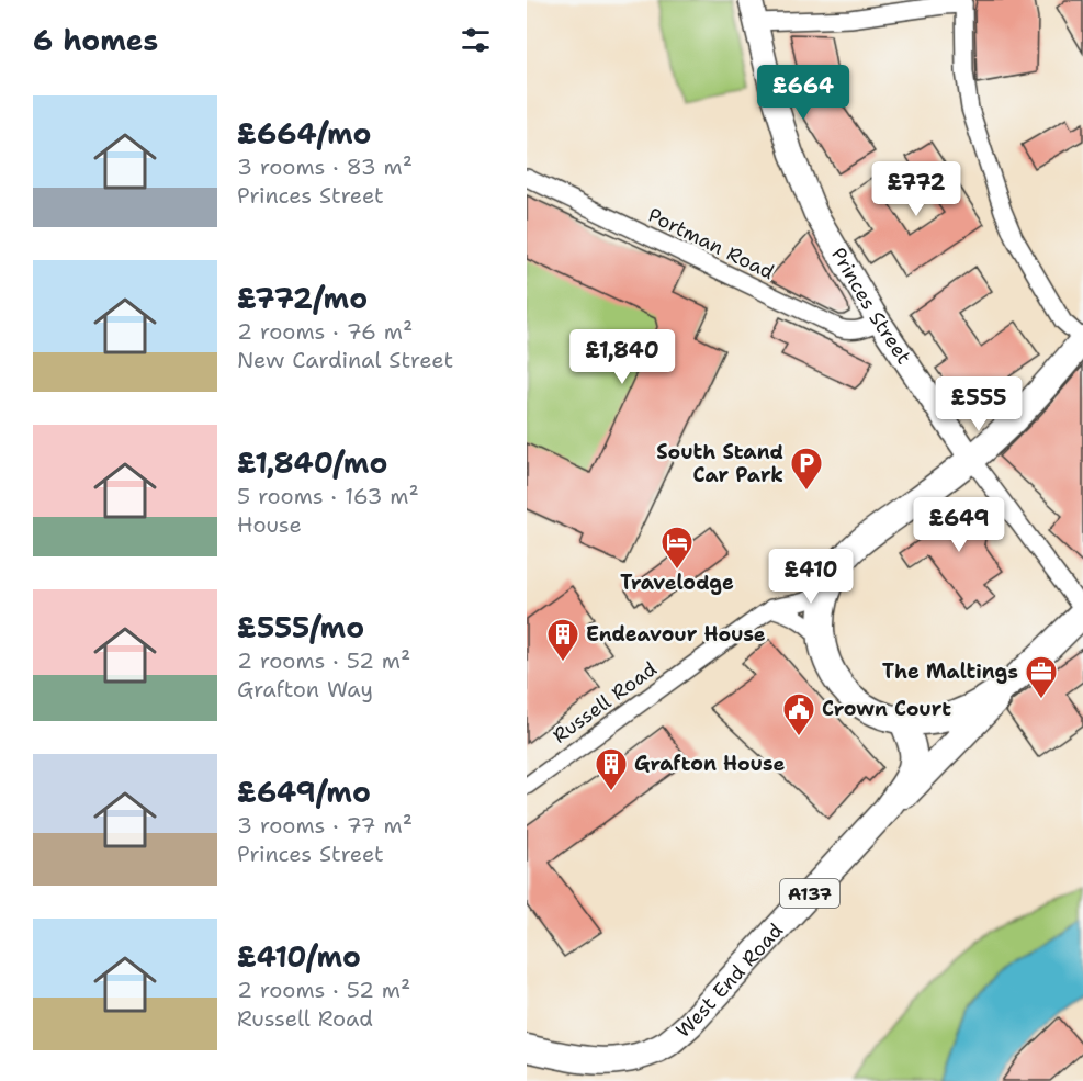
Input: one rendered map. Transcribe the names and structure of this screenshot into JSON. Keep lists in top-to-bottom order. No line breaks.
{"streets":{"main road":["Princes Street","A137","West End Road"],"street":["Portman Road","Russell Road"]},"crossings":[["Portman Road","Princes Street"],["Princes Street","A137"],["Russell Road","A137"],["A137","West End Road"]],"places":{"parking":["South Stand Car Park"],"hotel":["Travelodge"],"building":["Endeavour House","Grafton House"],"office":["The Maltings"],"public building":["Crown Court"]},"page":{"heading":"6 homes","price":["£664","£772","£1,840","£555","£649","£410"],"list":[{"name":"£664/mo","note":"3 rooms · 83 m² · Princes Street"},{"name":"£772/mo","note":"2 rooms · 76 m² · New Cardinal Street"},{"name":"£1,840/mo","note":"5 rooms · 163 m² · House"},{"name":"£555/mo","note":"2 rooms · 52 m² · Grafton Way"},{"name":"£649/mo","note":"3 rooms · 77 m² · Princes Street"},{"name":"£410/mo","note":"2 rooms · 52 m² · Russell Road"}]}}
